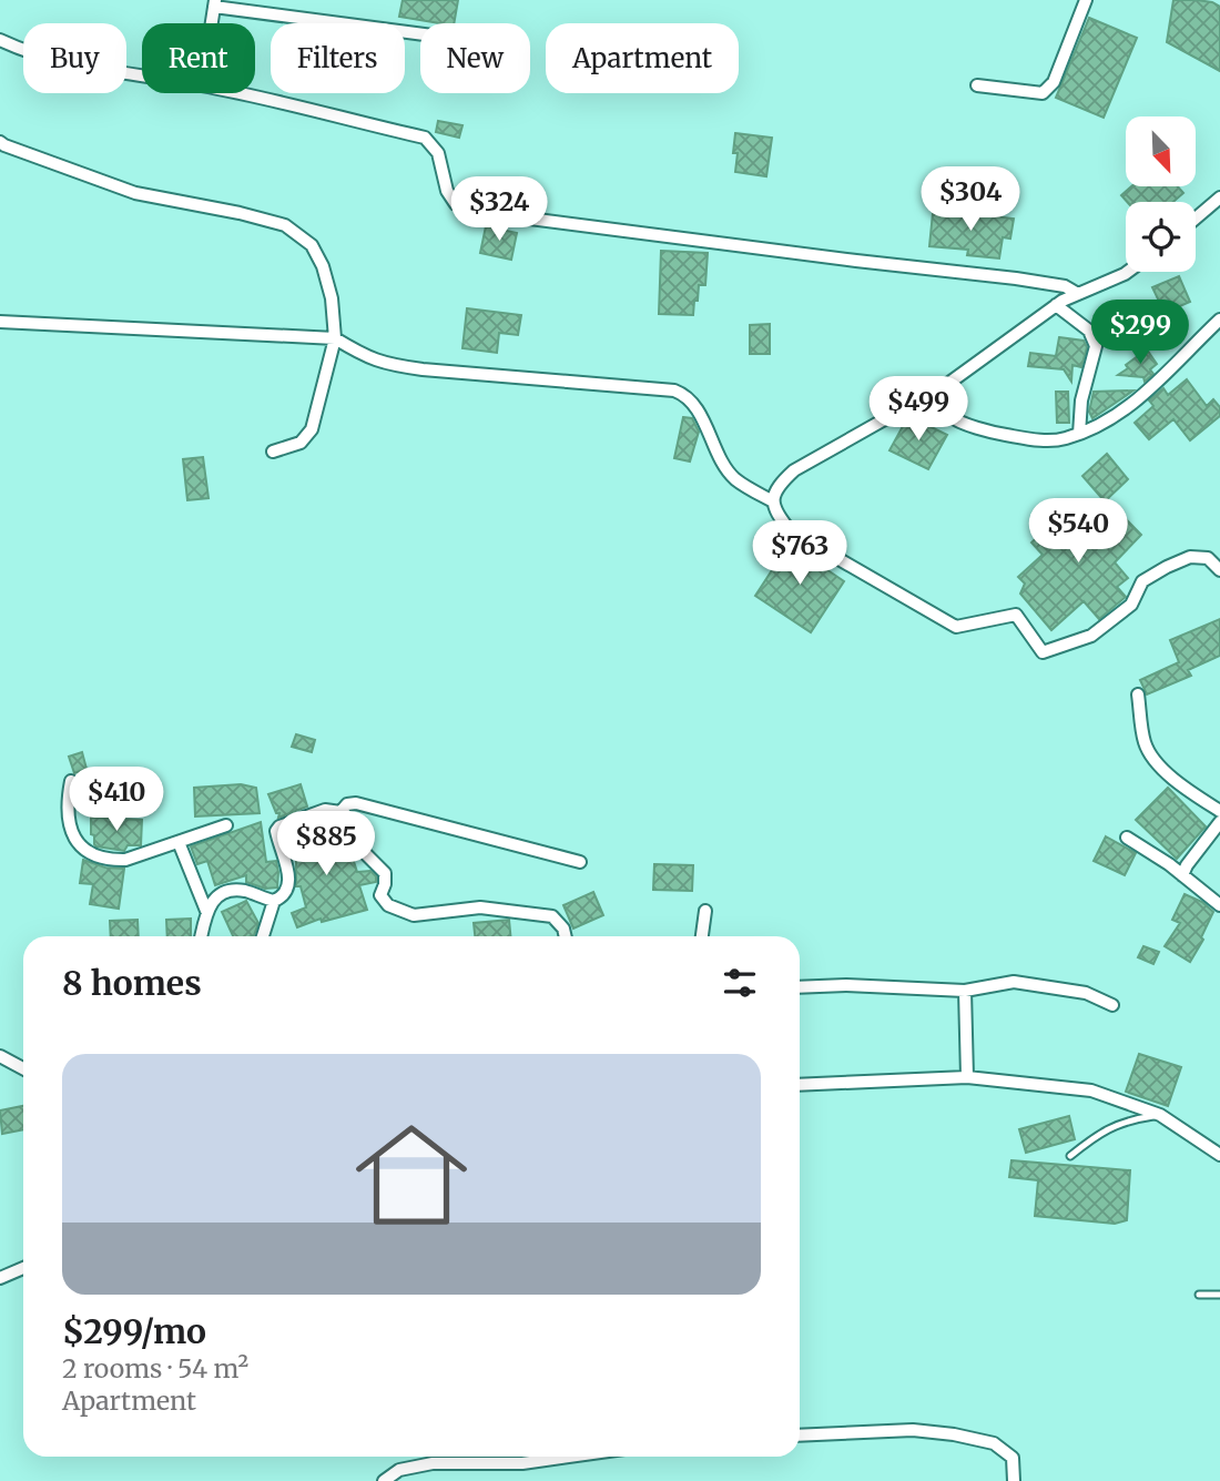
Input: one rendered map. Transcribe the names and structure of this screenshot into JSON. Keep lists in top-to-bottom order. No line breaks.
{"north":"bottom right","page":{"chip":["Buy","Rent","Filters","New","Apartment"],"price":["$304","$324","$299","$499","$540","$763","$410","$885"],"heading":"8 homes","list":[{"name":"$299/mo","note":"2 rooms · 54 m² · Apartment"}]}}
